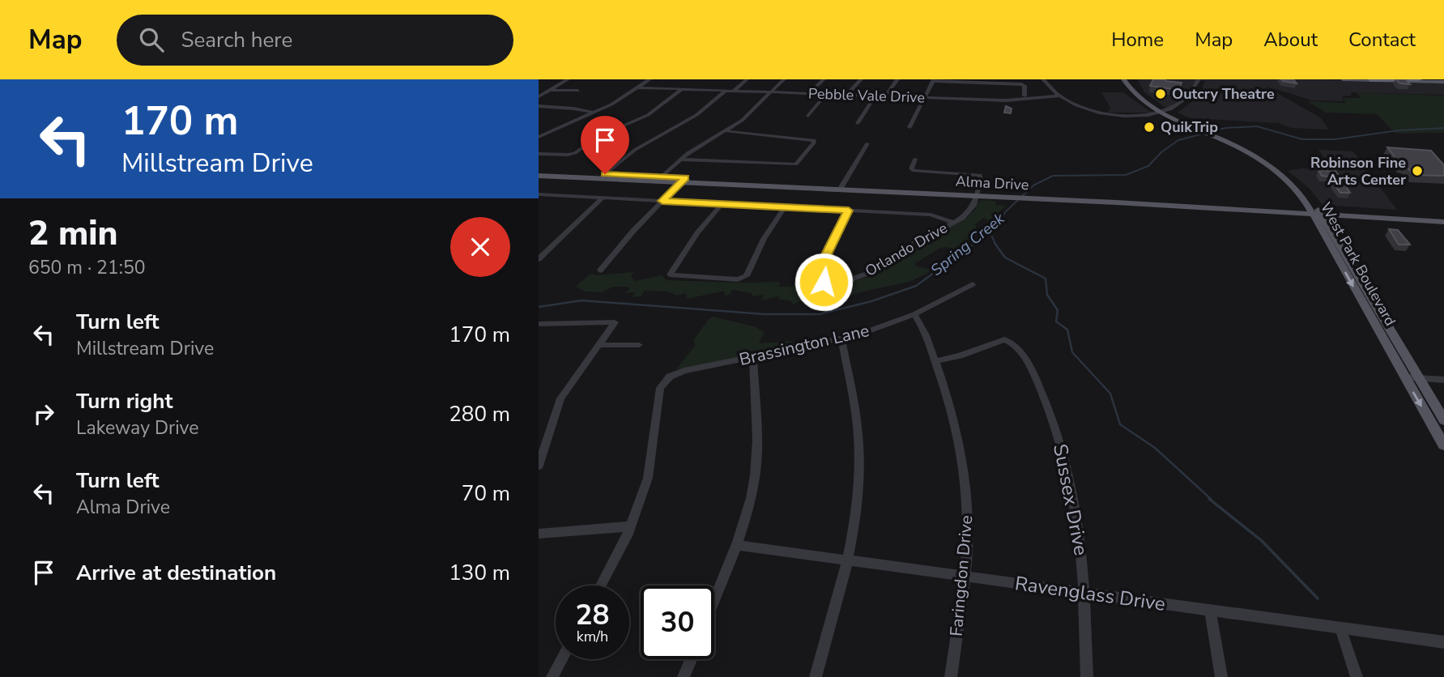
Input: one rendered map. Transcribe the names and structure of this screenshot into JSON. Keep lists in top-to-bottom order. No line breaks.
{"streets":{"main road":["Alma Drive","West Park Boulevard"],"street":["Pebble Vale Drive","Orlando Drive","Brassington Lane","Sussex Drive","Faringdon Drive","Ravenglass Drive"]},"crossings":[["Alma Drive","Orlando Drive"],["Alma Drive","West Park Boulevard"],["Brassington Lane","Faringdon Drive"],["Sussex Drive","Faringdon Drive"],["Sussex Drive","Ravenglass Drive"],["Faringdon Drive","Ravenglass Drive"]],"water":["Spring Creek"],"places":["Outcry Theatre","QuikTrip","Robinson Fine Arts Center"],"page":{"header":"Map","search":"Search here","nav":["Home","Map","About","Contact"],"turn":["170 m","Millstream Drive"],"heading":["2 min","650 m · 21:50"],"list":[{"name":"Turn left","note":"Millstream Drive","value":"170 m"},{"name":"Turn right","note":"Lakeway Drive","value":"280 m"},{"name":"Turn left","note":"Alma Drive","value":"70 m"},{"name":"Arrive at destination","value":"130 m"}],"speed":"28 km/h","limit":"30"}}
